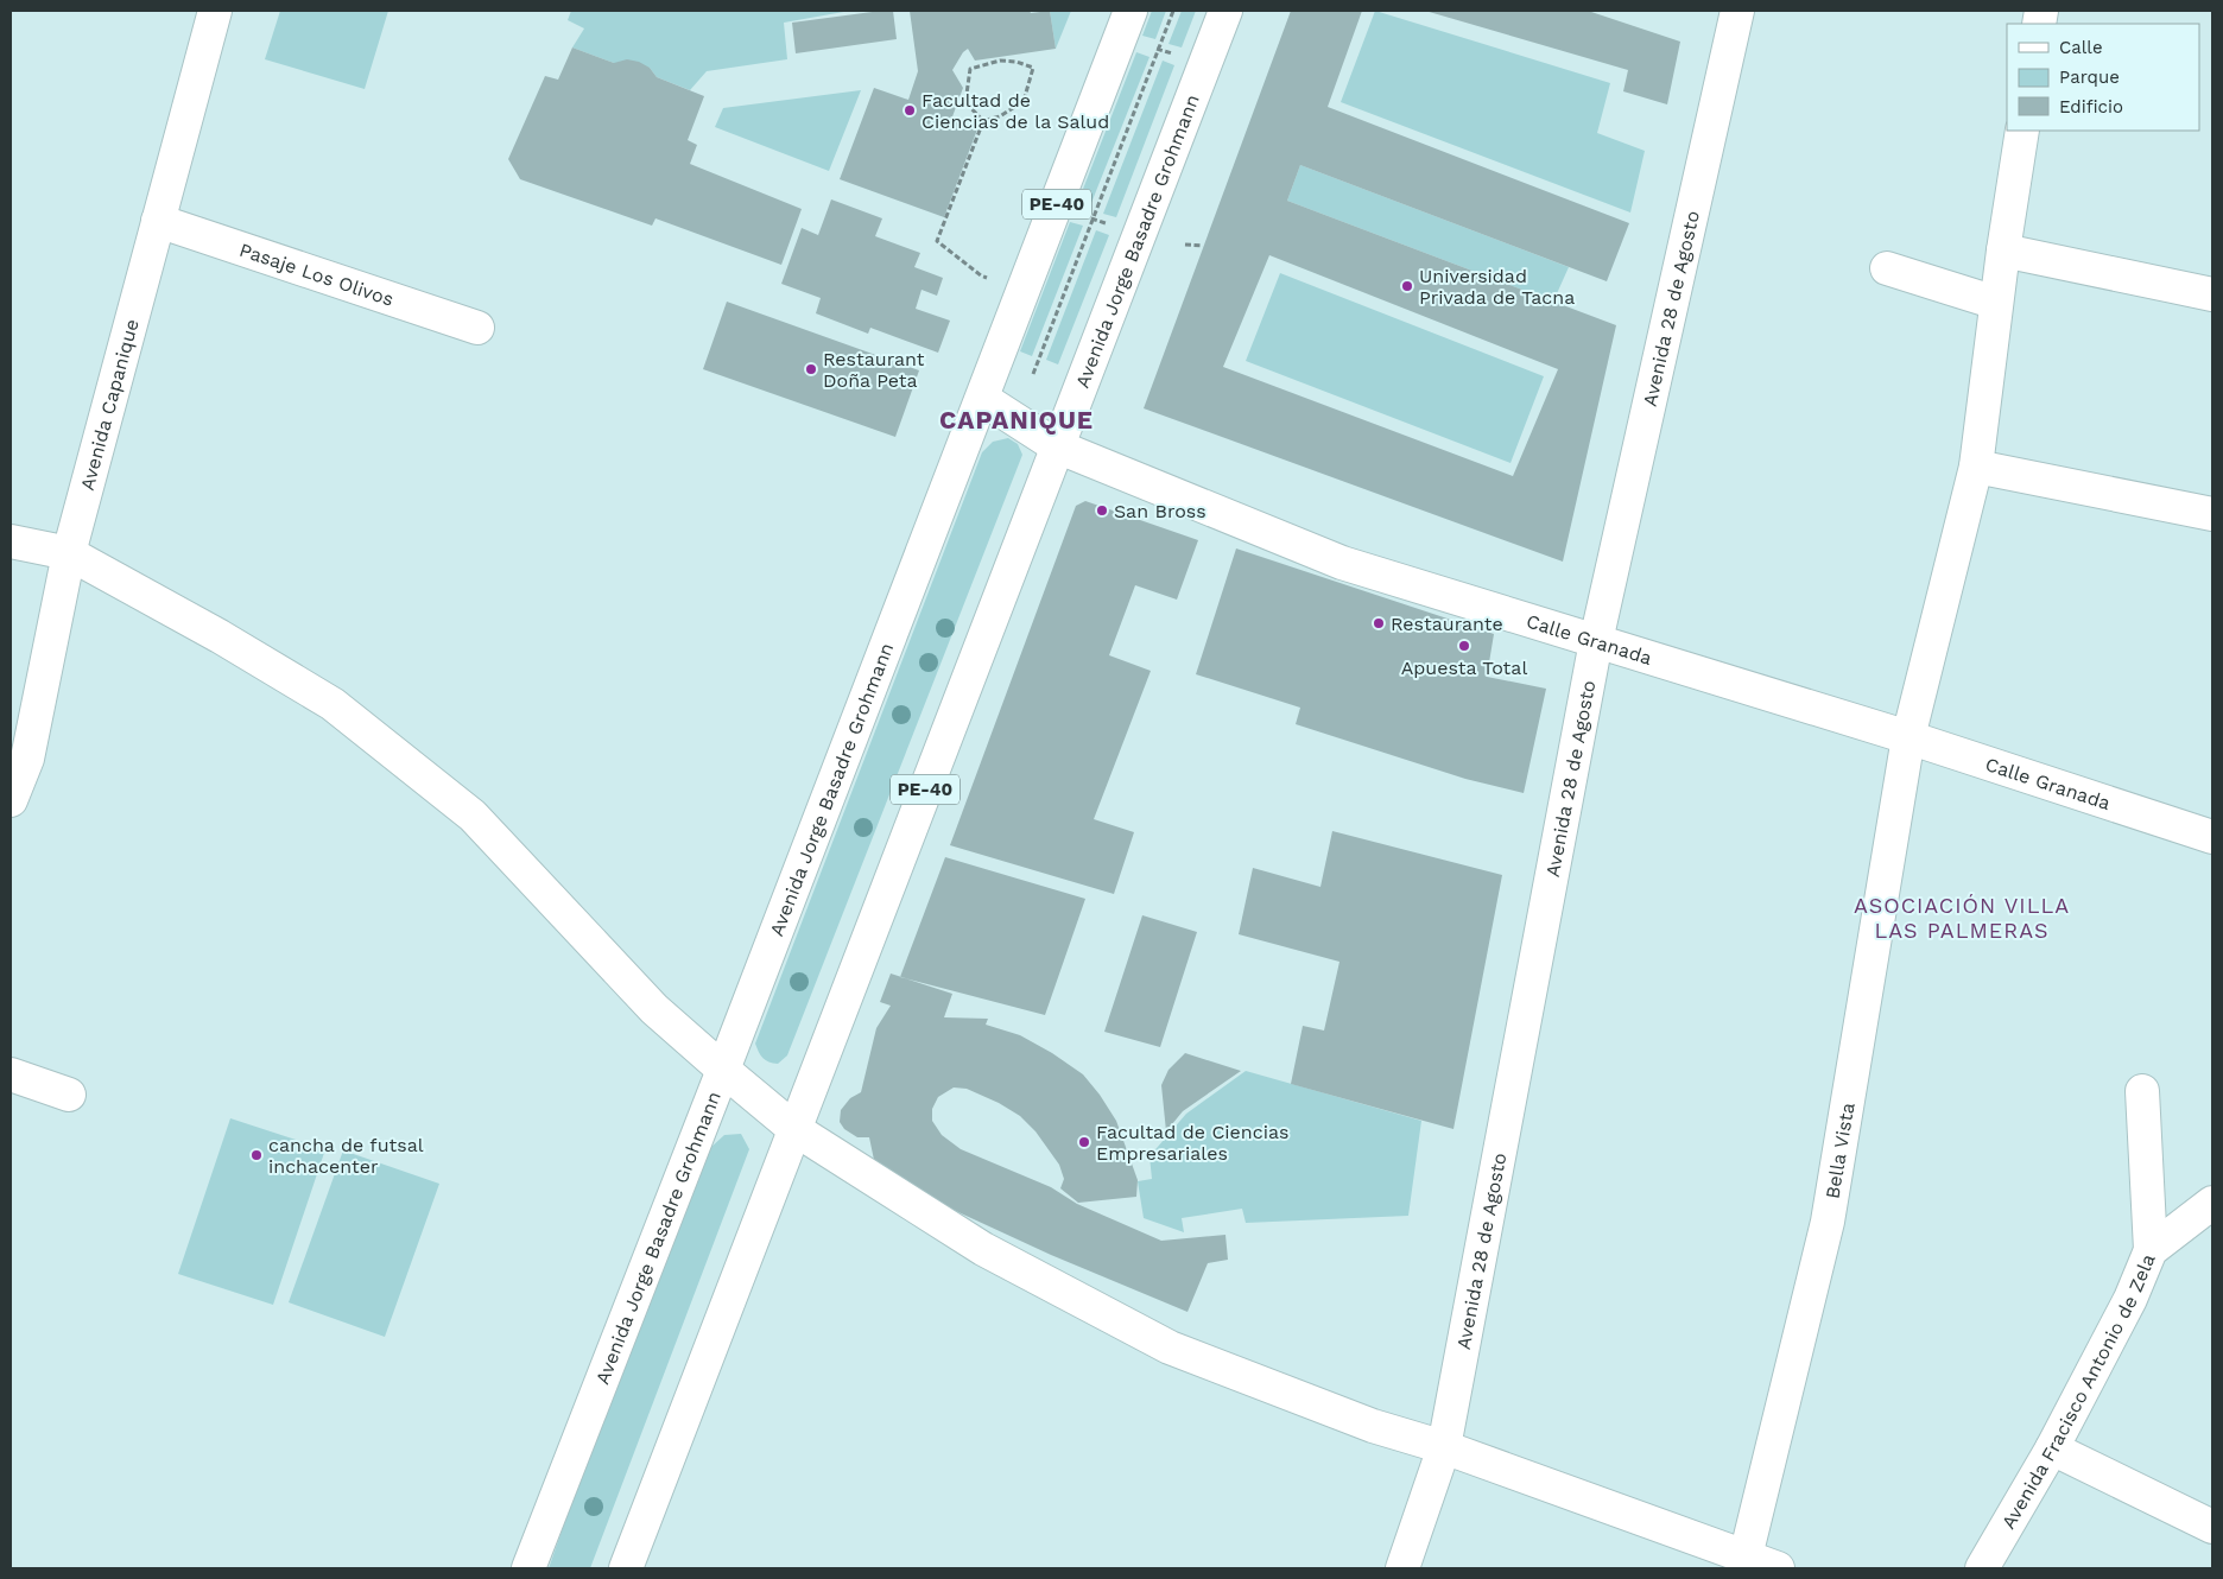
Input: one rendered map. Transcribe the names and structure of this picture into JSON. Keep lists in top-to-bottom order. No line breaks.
{"streets":{"main road":["PE-40","Avenida Jorge Basadre Grohmann","Pasaje Los Olivos","Avenida 28 de Agosto","Avenida Capanique","Calle Granada","Bella Vista","Avenida Fracisco Antonio de Zela"]},"crossings":[["Avenida Jorge Basadre Grohmann","Calle Granada"],["Pasaje Los Olivos","Avenida Capanique"],["Avenida 28 de Agosto","Calle Granada"],["Calle Granada","Bella Vista"]],"districts":["CAPANIQUE","ASOCIACIÓN VILLA LAS PALMERAS"],"places":["Facultad de Ciencias de la Salud","Universidad Privada de Tacna","Restaurant Doña Peta","San Bross","Restaurante","Apuesta Total","Facultad de Ciencias Empresariales","cancha de futsal inchacenter"],"legend":["Calle","Parque","Edificio"]}
